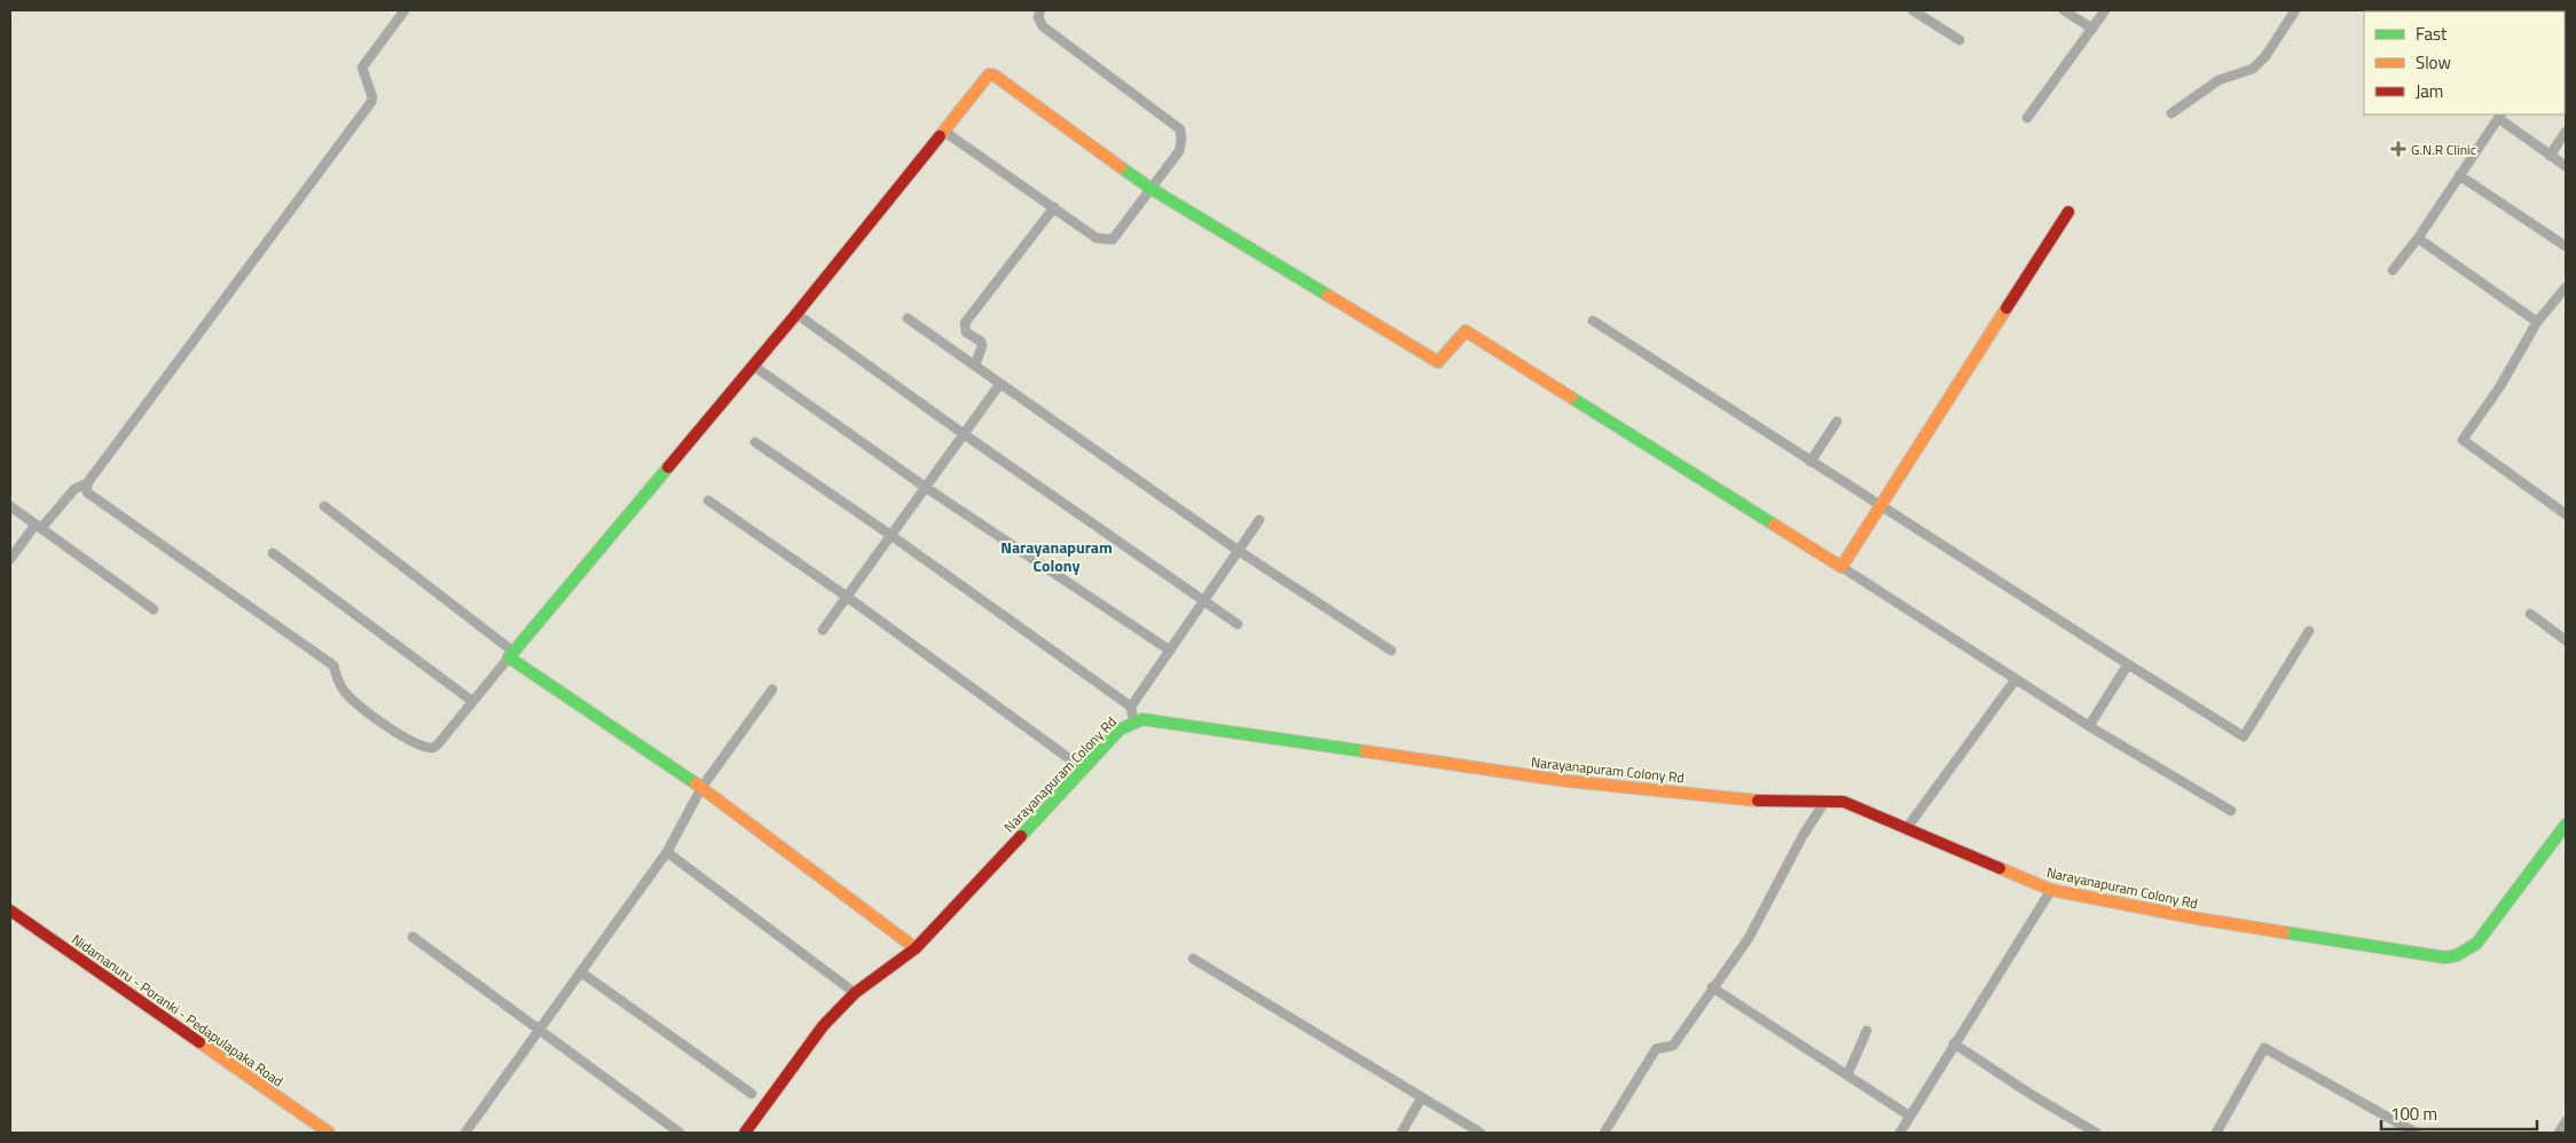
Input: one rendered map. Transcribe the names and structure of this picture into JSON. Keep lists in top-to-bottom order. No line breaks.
{"streets":{"street":["Narayanapuram Colony Rd","Nidamanuru - Poranki - Pedapulapaka Road"]},"districts":["Narayanapuram Colony"],"places":{"health":["G.N.R Clinic"]},"legend":["Fast","Slow","Jam"],"scale_bar":"100 m"}
